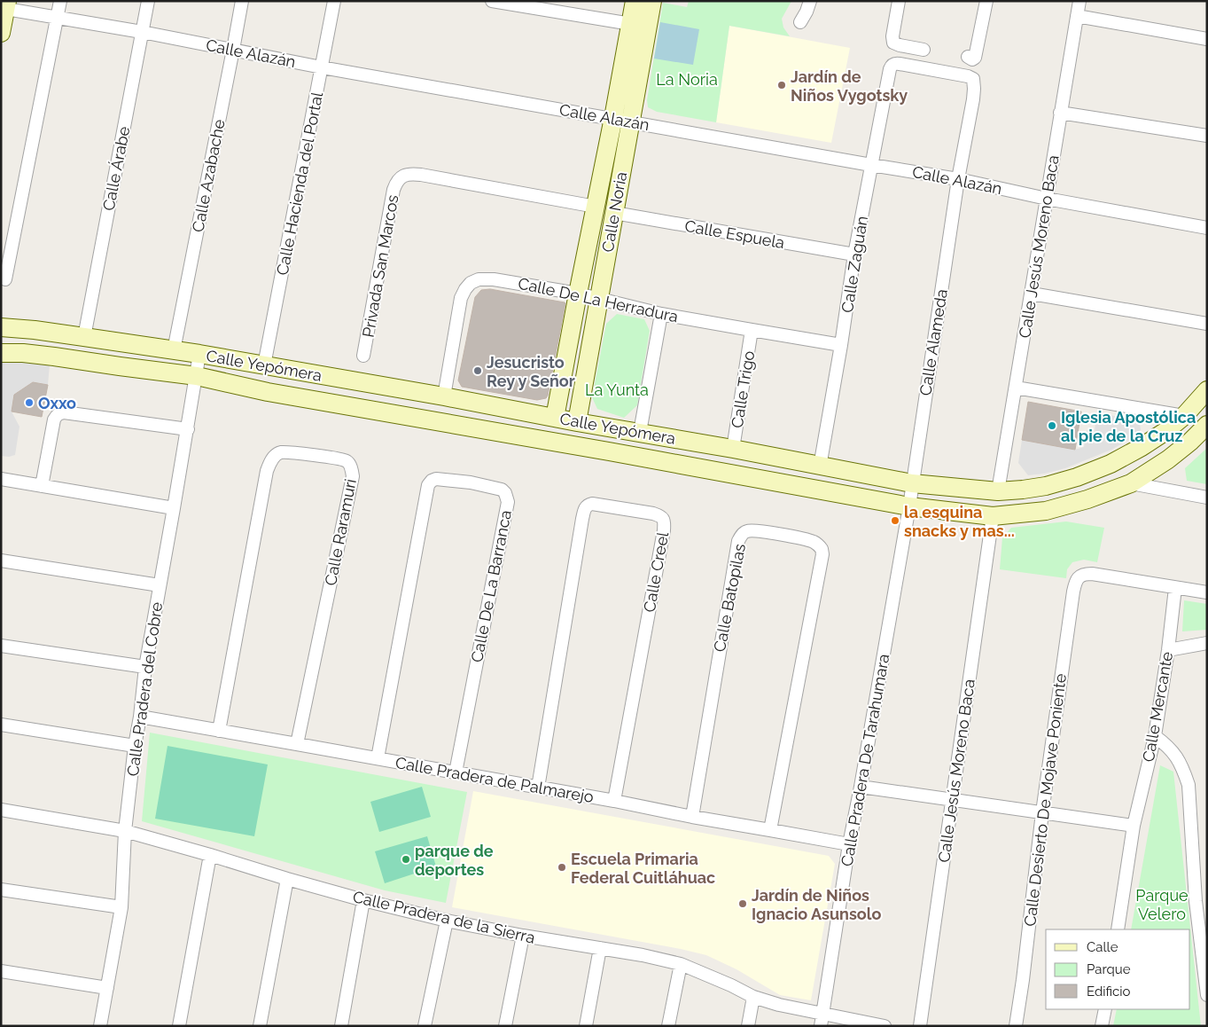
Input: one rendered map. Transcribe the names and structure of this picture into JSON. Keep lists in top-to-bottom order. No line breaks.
{"streets":{"main road":["Calle Noria","Calle Yepómera"],"street":["Calle Alazán","Calle Árabe","Calle Azabache","Calle Hacienda del Portal","Calle Espuela","Calle Jesús Moreno Baca","Calle Zaguán","Privada San Marcos","Calle De La Herradura","Calle Alameda","Calle Trigo","Calle Raramuri","Calle Creel","Calle De La Barranca","Calle Batopilas","Calle Pradera del Cobre","Calle Mercante","Calle Pradera De Tarahumara","Calle Pradera de Palmarejo","Calle Desierto De Mojave Poniente","Calle Pradera de la Sierra"]},"crossings":[["Calle Alazán","Calle Árabe"],["Calle Alazán","Calle Azabache"],["Calle Alazán","Calle Hacienda del Portal"],["Calle Alazán","Calle Noria"],["Calle Alazán","Calle Jesús Moreno Baca"],["Calle Alazán","Calle Zaguán"],["Calle Alazán","Calle Alameda"],["Calle Árabe","Calle Yepómera"],["Calle Azabache","Calle Yepómera"],["Calle Hacienda del Portal","Calle Yepómera"],["Calle Noria","Calle Espuela"],["Calle Noria","Privada San Marcos"],["Calle Noria","Calle De La Herradura"],["Calle Noria","Calle Yepómera"],["Calle Espuela","Calle Zaguán"],["Calle Jesús Moreno Baca","Calle Yepómera"],["Calle Zaguán","Calle De La Herradura"],["Calle Zaguán","Calle Alameda"],["Calle Zaguán","Calle Yepómera"],["Calle De La Herradura","Calle Yepómera"],["Calle De La Herradura","Calle Trigo"],["Calle Alameda","Calle Yepómera"],["Calle Alameda","Calle Pradera De Tarahumara"],["Calle Yepómera","Calle Trigo"],["Calle Yepómera","Calle Pradera del Cobre"],["Calle Yepómera","Calle Pradera De Tarahumara"],["Calle Raramuri","Calle Pradera de Palmarejo"],["Calle Creel","Calle Pradera de Palmarejo"],["Calle De La Barranca","Calle Pradera de Palmarejo"],["Calle Batopilas","Calle Pradera de Palmarejo"],["Calle Pradera del Cobre","Calle Pradera de Palmarejo"],["Calle Pradera del Cobre","Calle Pradera de la Sierra"],["Calle Mercante","Calle Desierto De Mojave Poniente"],["Calle Pradera De Tarahumara","Calle Pradera de Palmarejo"],["Calle Pradera De Tarahumara","Calle Pradera de la Sierra"]],"parks":["La Noria","La Yunta","Parque Velero"],"places":["Jardín de Niños Vygotsky","Jesucristo Rey y Señor","Oxxo","Iglesia Apostólica al pie de la Cruz","la esquina snacks y mas...","parque de deportes","Escuela Primaria Federal Cuitláhuac","Jardín de Niños Ignacio Asunsolo"],"legend":["Calle","Parque","Edificio"]}
